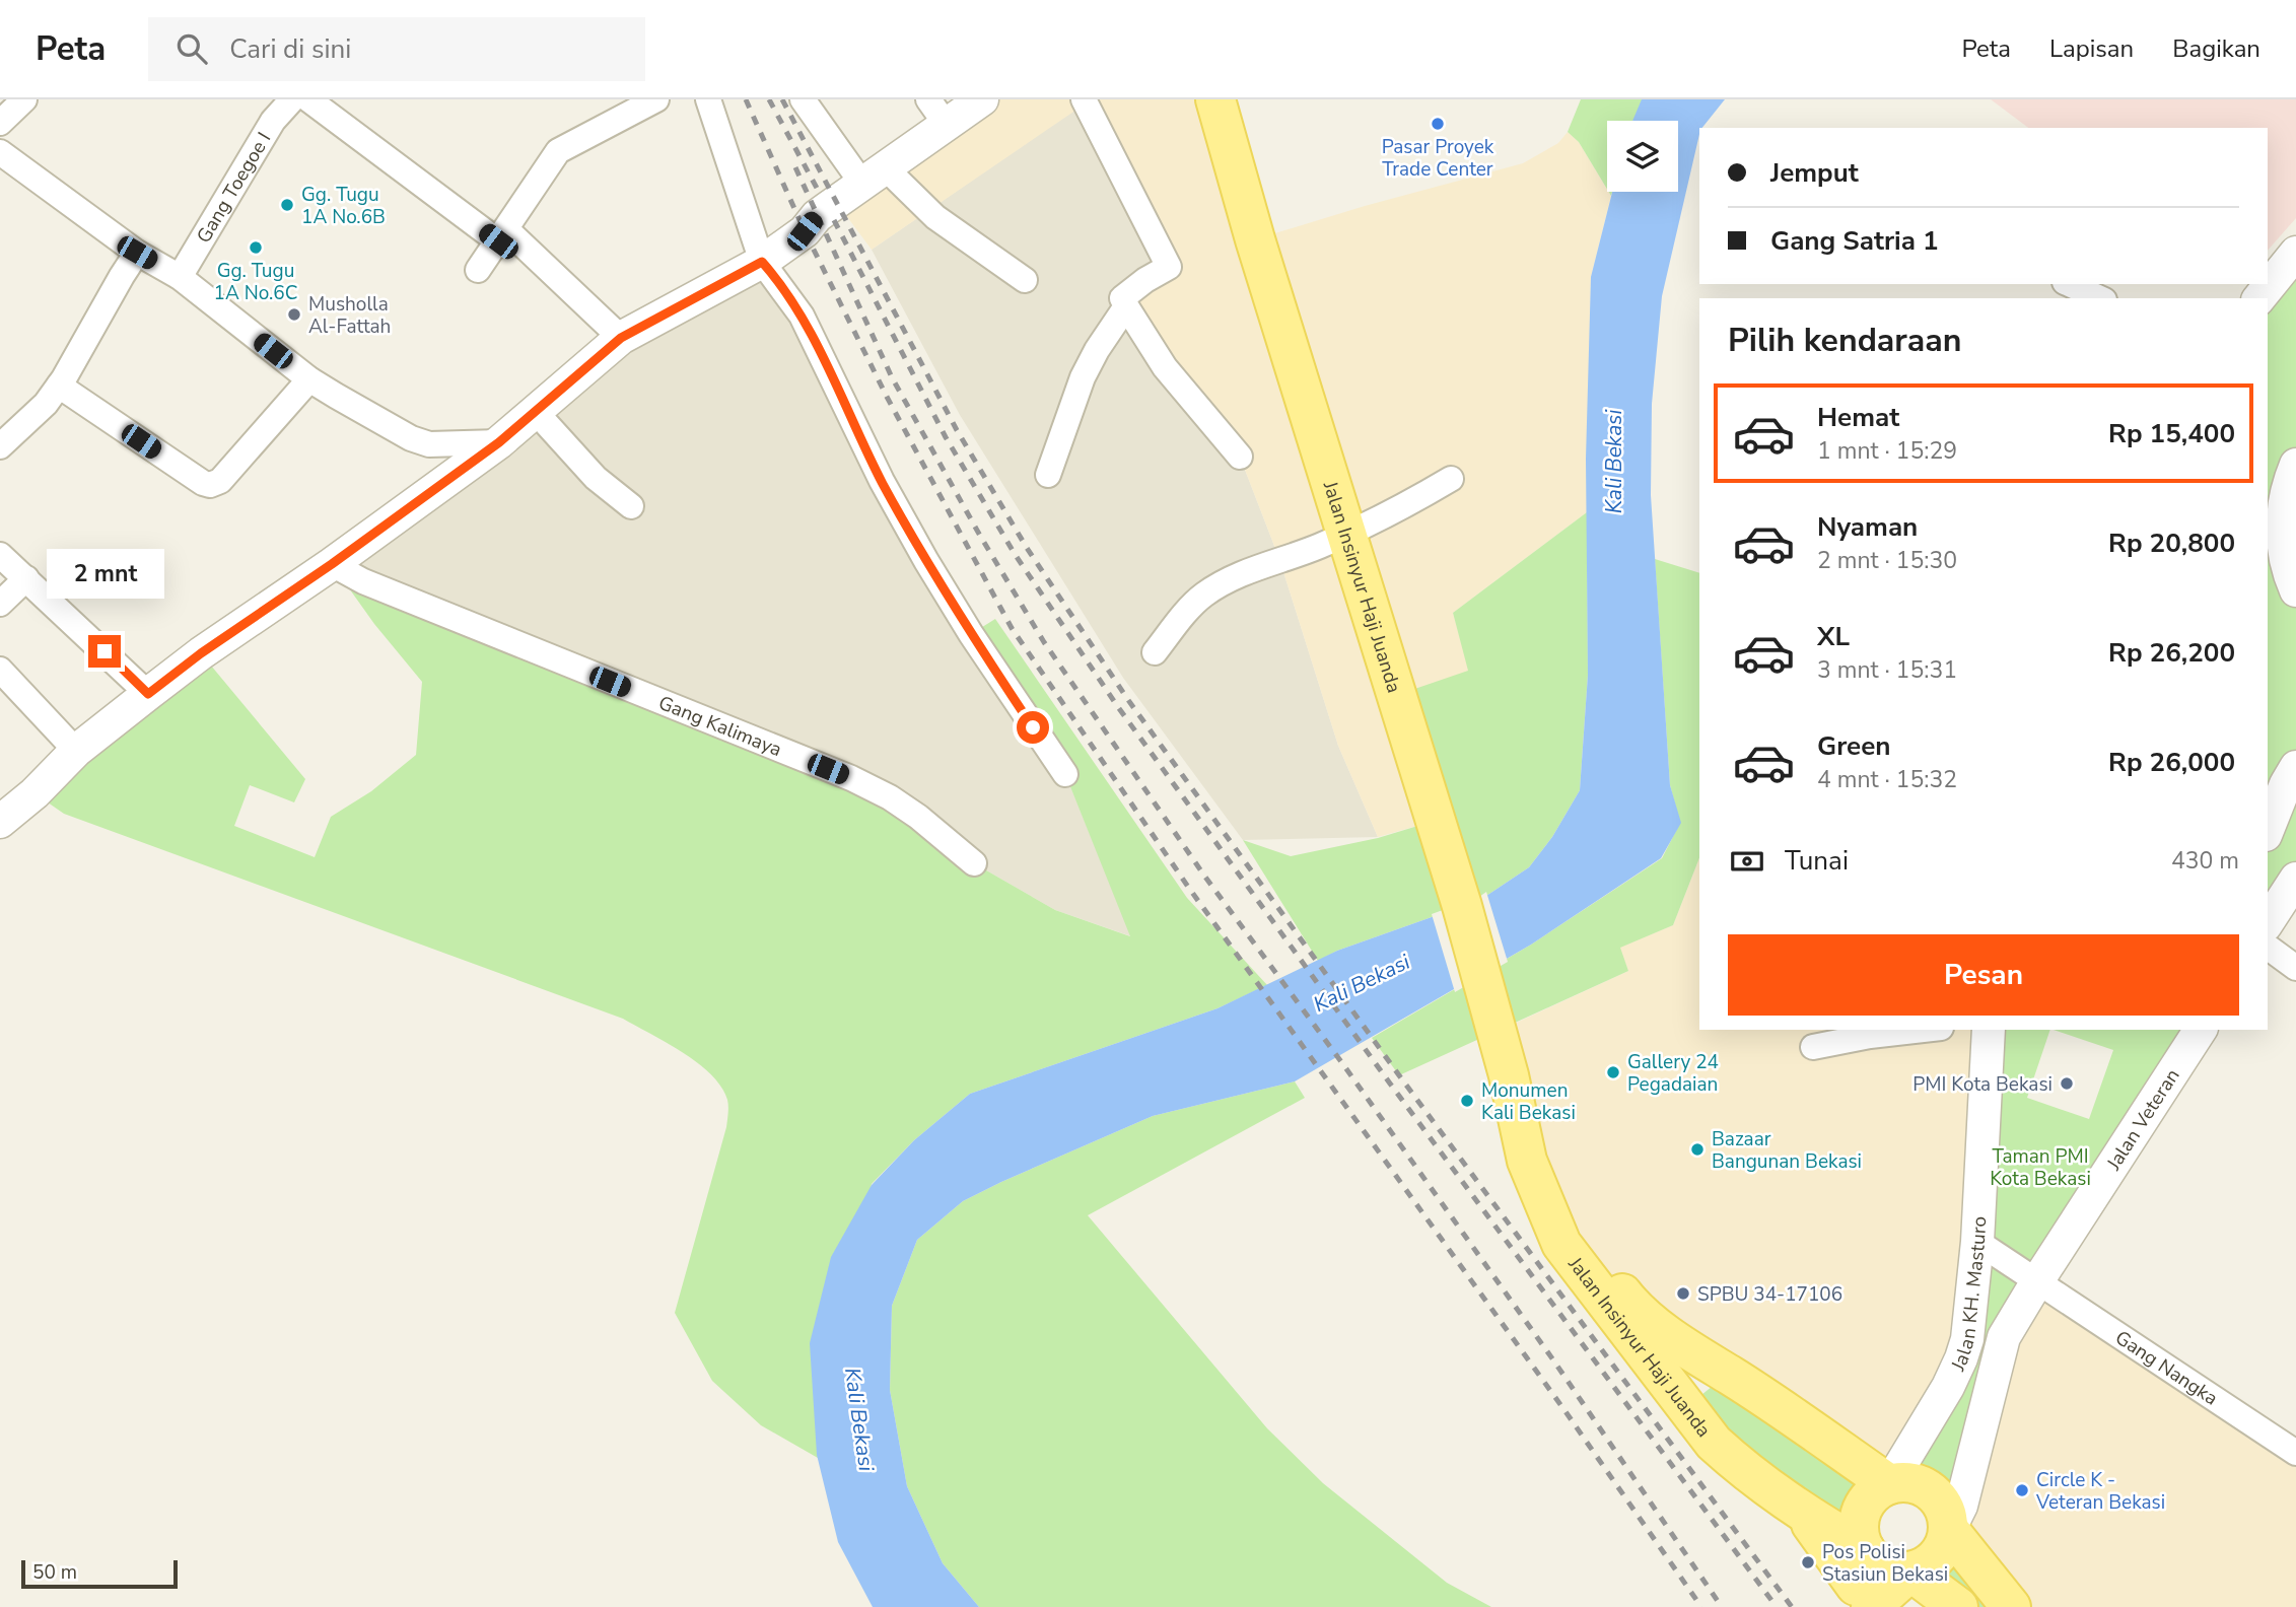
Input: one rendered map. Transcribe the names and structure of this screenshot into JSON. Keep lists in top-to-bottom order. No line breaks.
{"streets":{"main road":["Jalan Insinyur Haji Juanda"],"street":["Gang Toegoe I","Gang Kalimaya","Jalan Veteran","Jalan KH. Masturo","Gang Nangka"]},"crossings":[["Jalan Insinyur Haji Juanda","Jalan Veteran"],["Jalan Insinyur Haji Juanda","Jalan KH. Masturo"],["Jalan Veteran","Jalan KH. Masturo"],["Jalan Veteran","Gang Nangka"]],"water":["Kali Bekasi"],"parks":["Taman PMI Kota Bekasi"],"places":["Pasar Proyek Trade Center","Gg. Tugu 1A No.6B","Gg. Tugu 1A No.6C","Musholla Al-Fattah","Gallery 24 Pegadaian","PMI Kota Bekasi","Monumen Kali Bekasi","Bazaar Bangunan Bekasi","SPBU 34-17106","Circle K - Veteran Bekasi","Pos Polisi Stasiun Bekasi"],"scale_bar":"50 m","page":{"header":"Peta","search":"Cari di sini","nav":["Peta","Lapisan","Bagikan"],"banner":["Jemput","Gang Satria 1"],"heading":"Pilih kendaraan","list":[{"name":"Hemat","note":"1 mnt · 15:29","value":"Rp 15,400"},{"name":"Nyaman","note":"2 mnt · 15:30","value":"Rp 20,800"},{"name":"XL","note":"3 mnt · 15:31","value":"Rp 26,200"},{"name":"Green","note":"4 mnt · 15:32","value":"Rp 26,000"}],"bubble":"2 mnt","pay":["Tunai","430 m"],"buttons":"Pesan","scale":"50 m"}}
